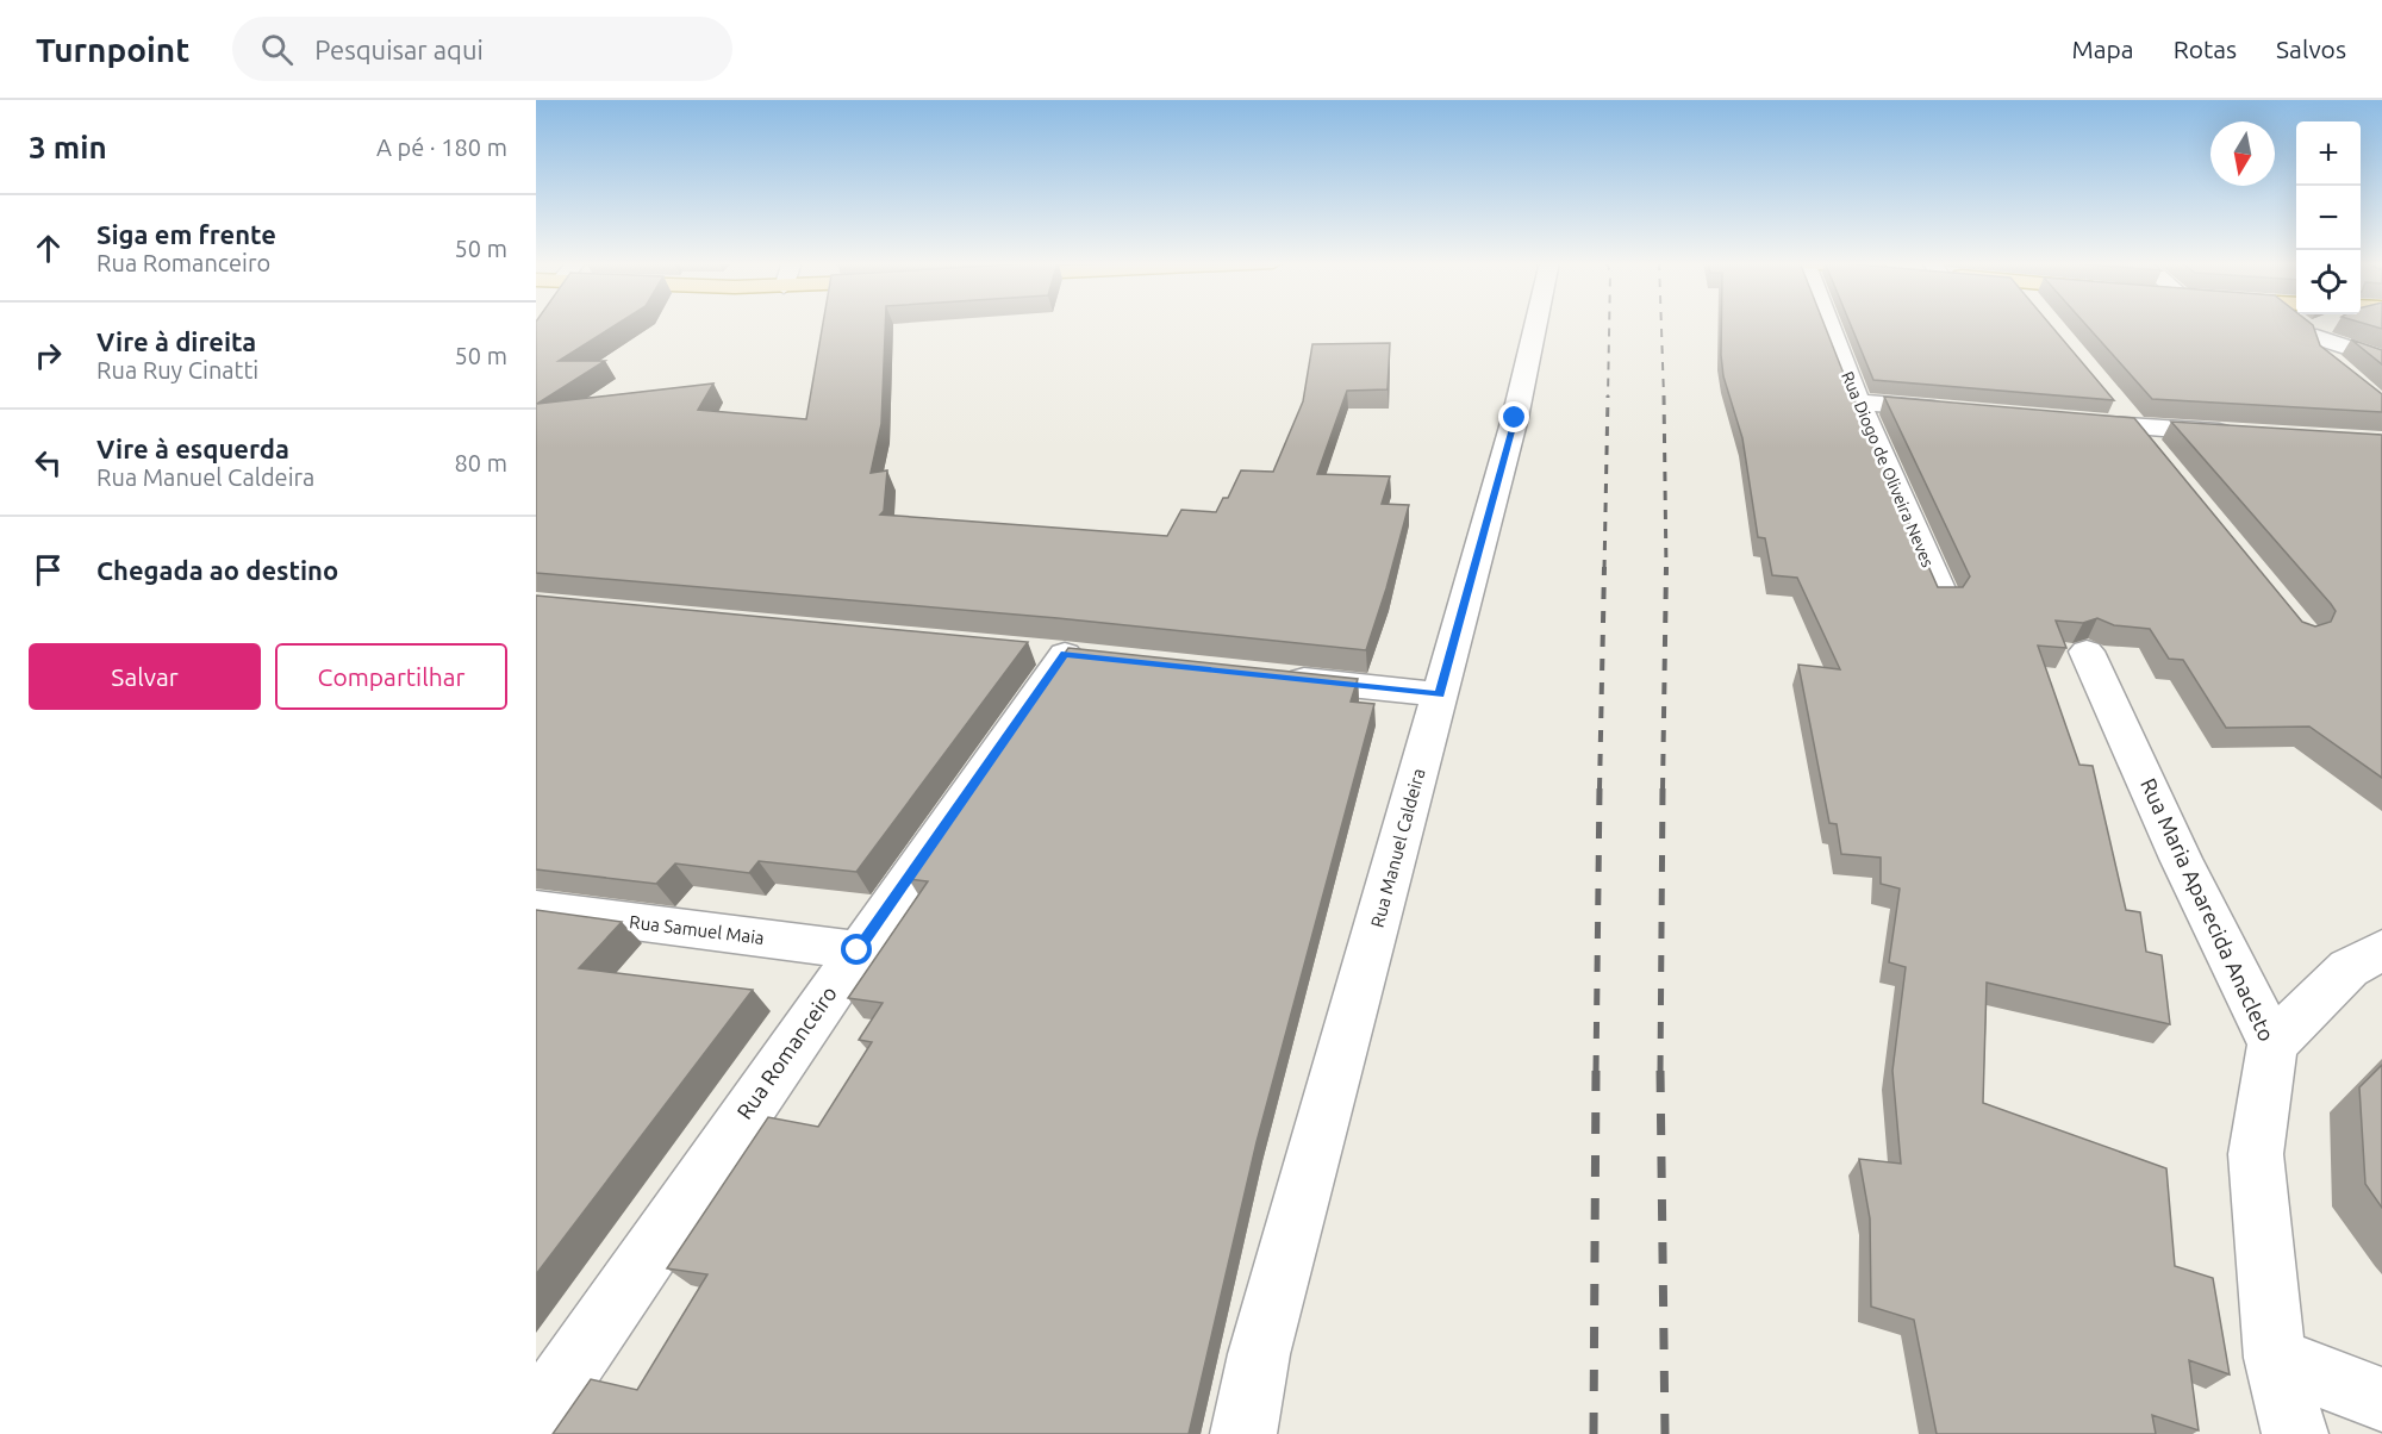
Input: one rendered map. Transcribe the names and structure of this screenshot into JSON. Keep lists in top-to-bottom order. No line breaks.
{"streets":{"street":["Rua Diogo de Oliveira Neves","Rua Manuel Caldeira","Rua Maria Aparecida Anacleto","Rua Samuel Maia","Rua Romanceiro"]},"crossings":[["Rua Samuel Maia","Rua Romanceiro"]],"north":"bottom","page":{"header":"Turnpoint","search":"Pesquisar aqui","nav":["Mapa","Rotas","Salvos"],"heading":["3 min","A pé · 180 m"],"map_buttons":["+","−"],"list":[["Siga em frente","Rua Romanceiro","50 m"],["Vire à direita","Rua Ruy Cinatti","50 m"],["Vire à esquerda","Rua Manuel Caldeira","80 m"],"Chegada ao destino"],"buttons":["Salvar","Compartilhar"]}}
